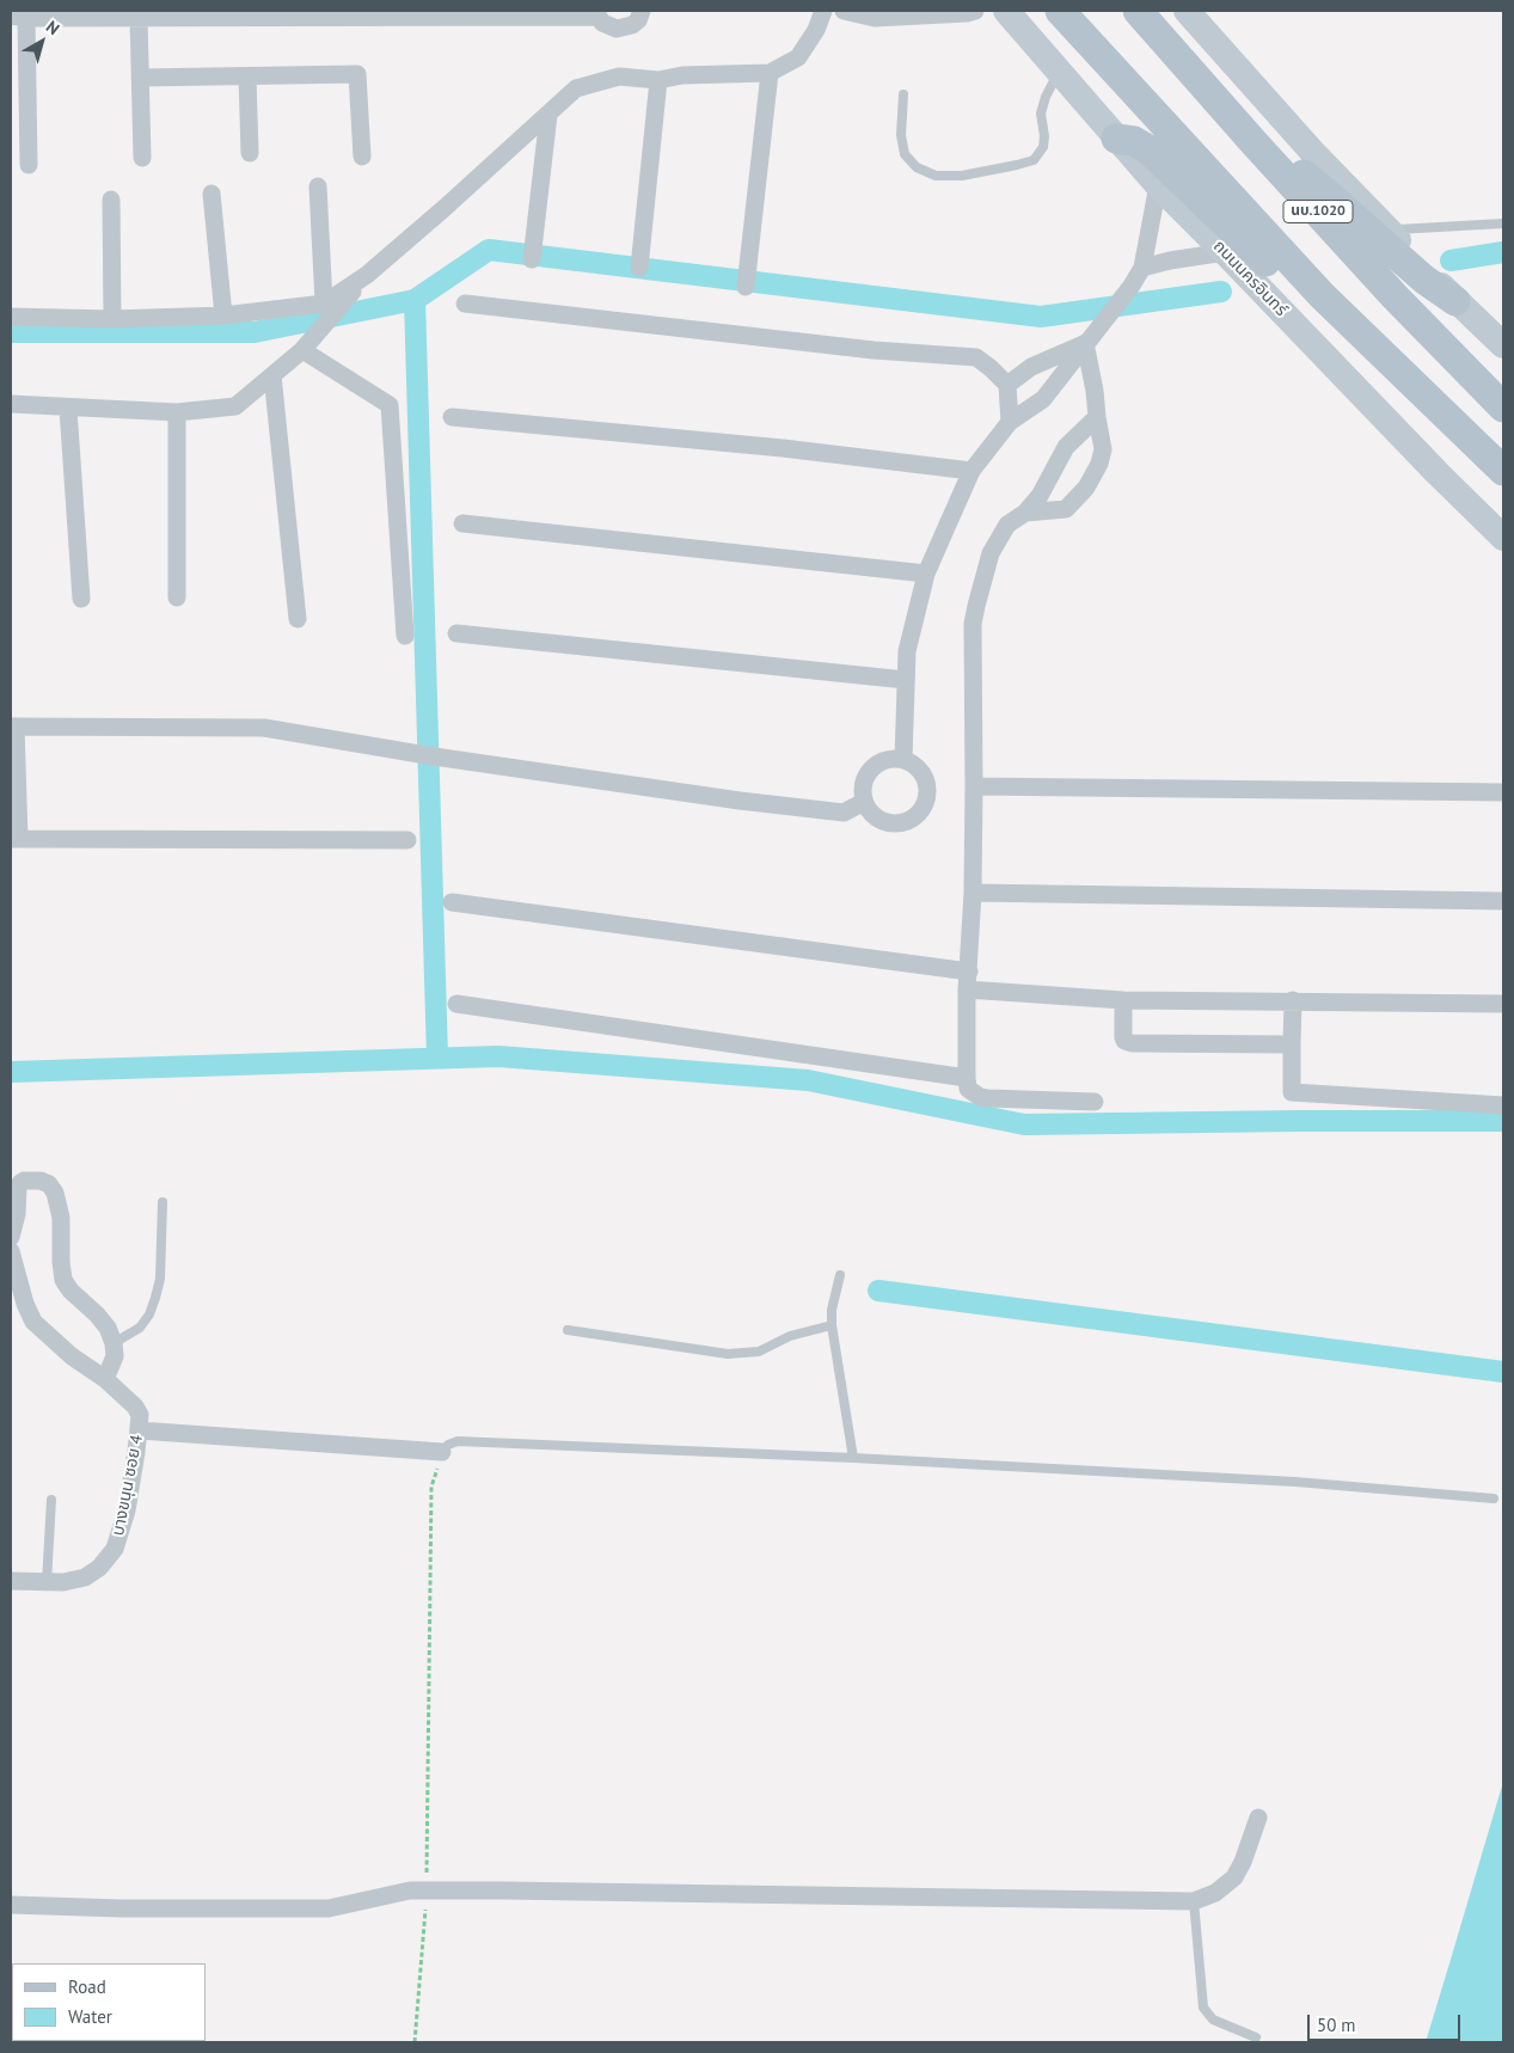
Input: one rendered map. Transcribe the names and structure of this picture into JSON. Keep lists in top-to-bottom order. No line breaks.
{"streets":{"main road":["นบ.1020","ถนนนครอินทร์"],"street":["บางขนุน ซอย 4"]},"legend":["Road","Water"],"scale_bar":"50 m","north":"top right"}
